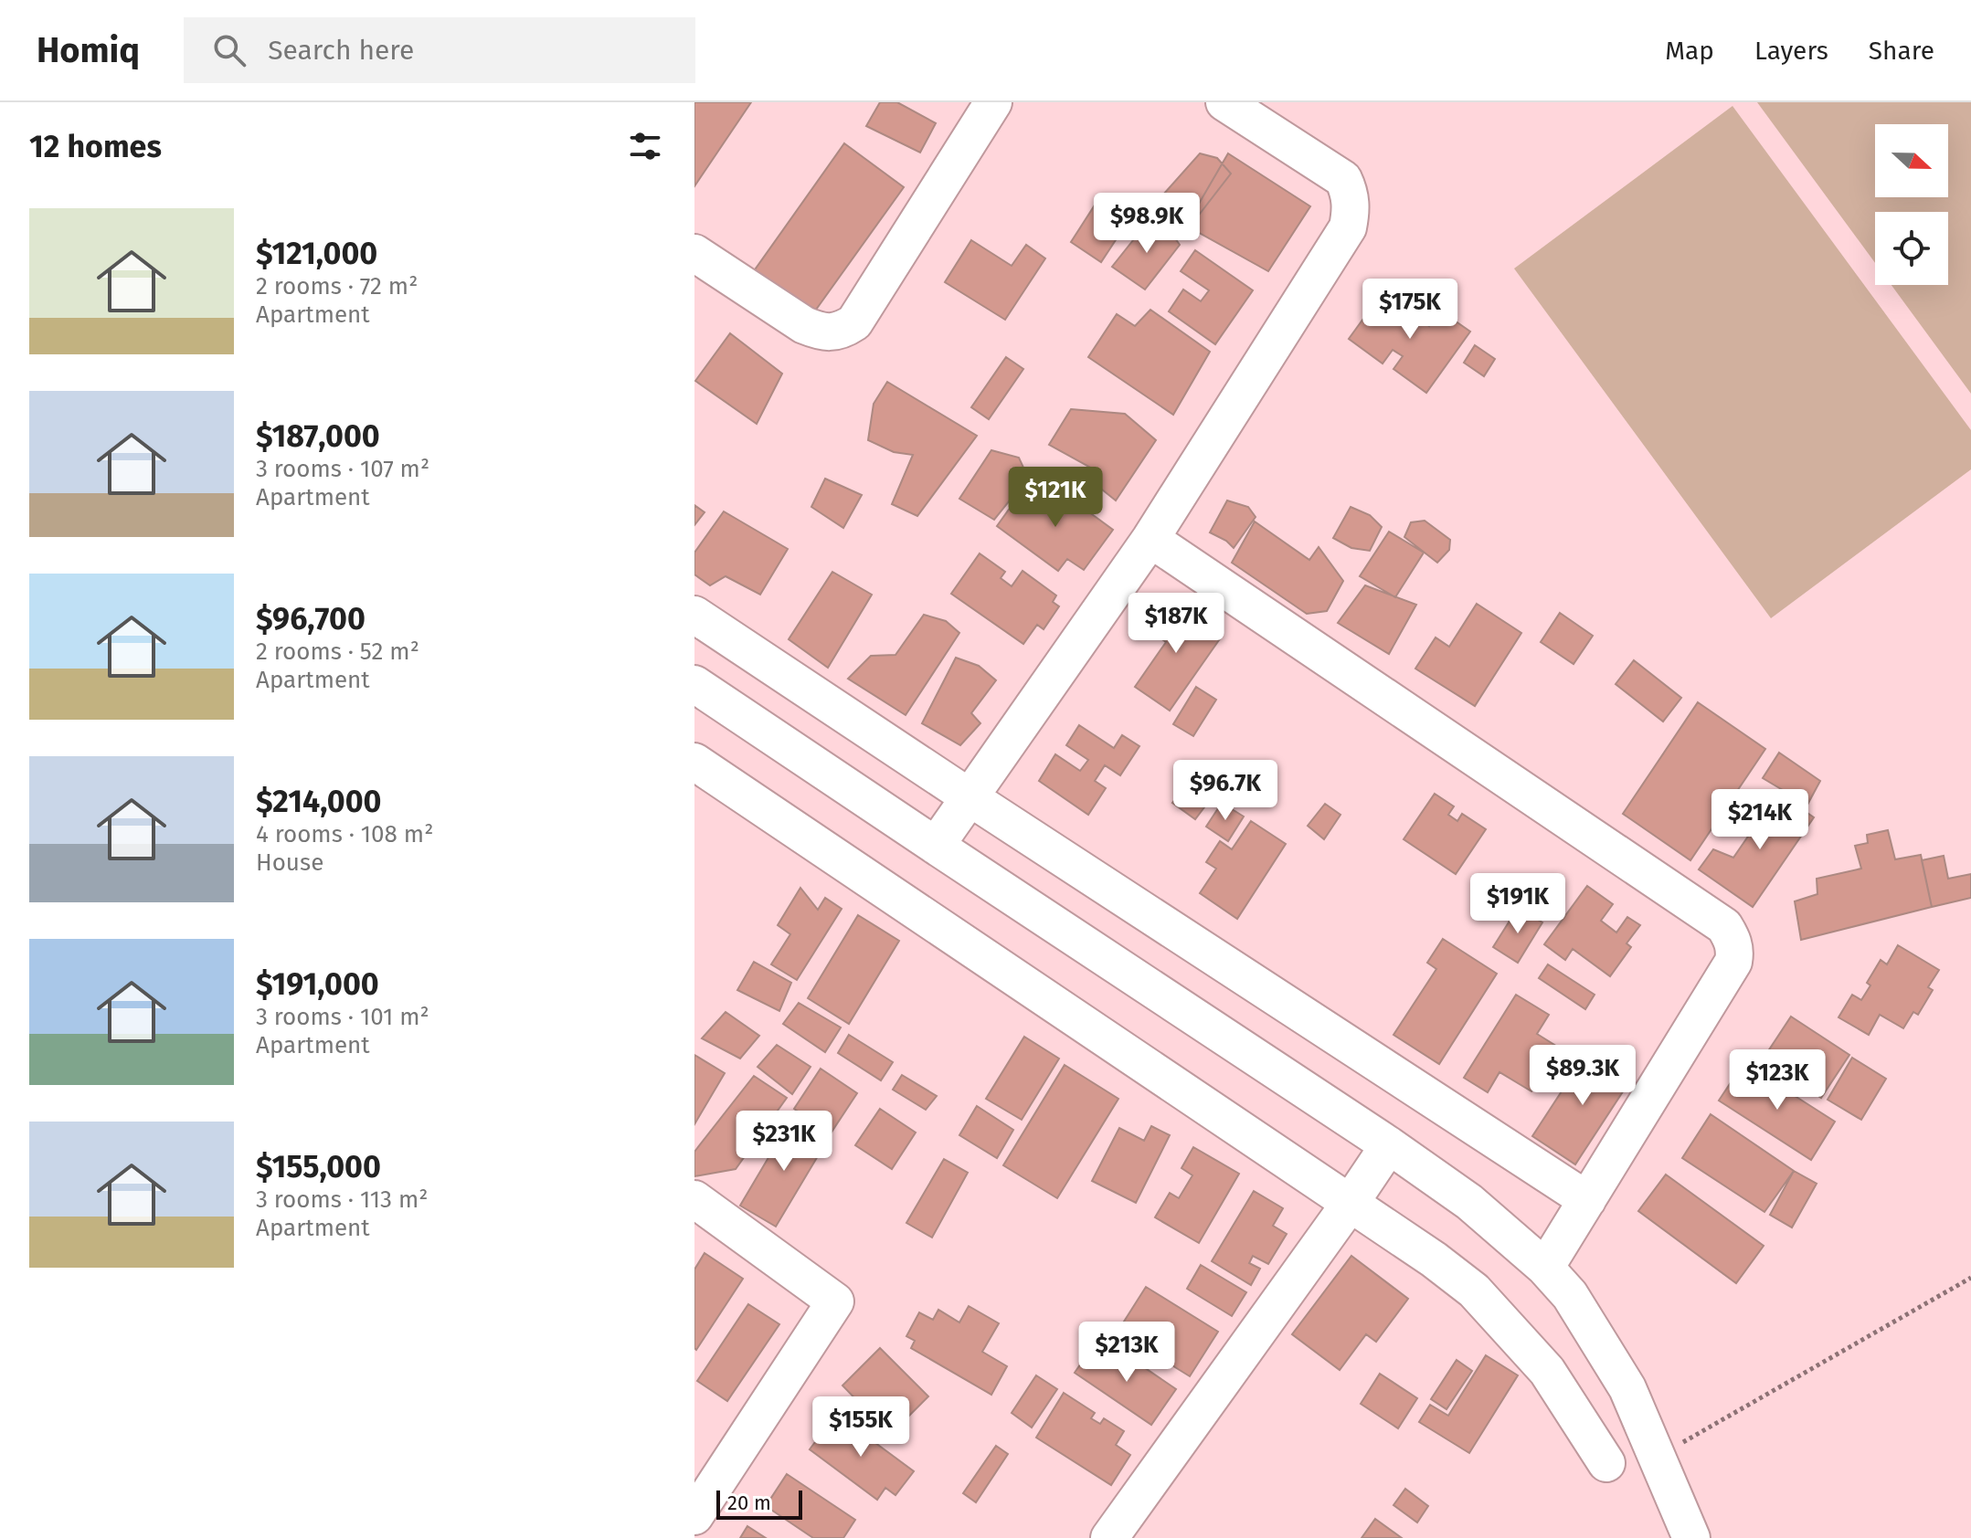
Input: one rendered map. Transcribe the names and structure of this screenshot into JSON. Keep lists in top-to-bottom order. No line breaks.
{"scale_bar":"20 m","north":"right","page":{"header":"Homiq","search":"Search here","nav":["Map","Layers","Share"],"heading":"12 homes","list":[{"name":"$121,000","note":"2 rooms · 72 m² · Apartment"},{"name":"$187,000","note":"3 rooms · 107 m² · Apartment"},{"name":"$96,700","note":"2 rooms · 52 m² · Apartment"},{"name":"$214,000","note":"4 rooms · 108 m² · House"},{"name":"$191,000","note":"3 rooms · 101 m² · Apartment"},{"name":"$155,000","note":"3 rooms · 113 m² · Apartment"}],"price":["$98.9K","$175K","$121K","$187K","$96.7K","$214K","$191K","$89.3K","$123K","$231K","$213K","$155K"],"scale":"20 m"}}
